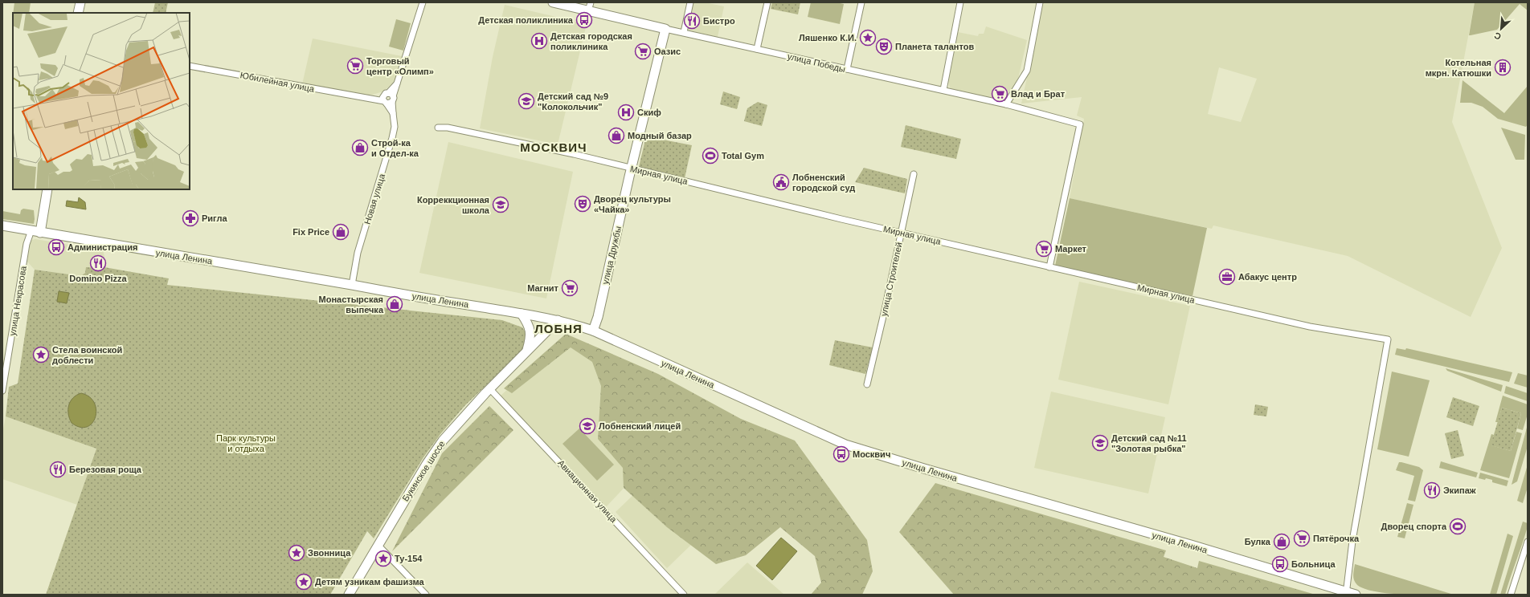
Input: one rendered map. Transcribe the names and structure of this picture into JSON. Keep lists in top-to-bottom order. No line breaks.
{"streets":{"main road":["улица Победы","улица Дружбы","улица Ленина","улица Некрасова","Букинское шоссе"],"street":["Юбилейная улица","Мирная улица","Новая улица","улица Строителей","Авиационная улица"]},"crossings":[["улица Победы","Мирная улица"],["улица Победы","улица Дружбы"],["Юбилейная улица","Новая улица"],["Мирная улица","улица Дружбы"],["Мирная улица","улица Ленина"],["Мирная улица","улица Строителей"],["Новая улица","улица Ленина"],["улица Дружбы","улица Ленина"],["улица Ленина","улица Некрасова"],["улица Ленина","Букинское шоссе"],["Букинское шоссе","Авиационная улица"]],"districts":["МОСКВИЧ","ЛОБНЯ"],"parks":["Парк культуры и отдыха"],"places":{"bus stop":["Детская поликлиника","Администрация","Москвич","Больница"],"restaurant":["Бистро","Domino Pizza","Березовая роща","Экипаж"],"place":["Ляшенко К.И.","Стела воинской доблести","Звонница","Ту-154","Детям узникам фашизма"],"hospital":["Детская городская поликлиника","Скиф"],"theatre":["Планета талантов","Дворец культуры «Чайка»"],"supermarket":["Оазис","Торговый центр «Олимп»","Влад и Брат","Маркет","Магнит","Пятёрочка"],"building":["Котельная мкрн. Катюшки"],"school or university":["Детский сад №9 \"Колокольчик\"","Корреккционная школа","Лобненский лицей","Детский сад №11 \"Золотая рыбка\""],"shop":["Модный базар","Строй-ка и Отдел-ка","Fix Price","Монастырская выпечка","Булка"],"sports":["Total Gym","Дворец спорта"],"public building":["Лобненский городской суд"],"pharmacy":["Ригла"],"office":["Абакус центр"]},"north":"bottom left"}
